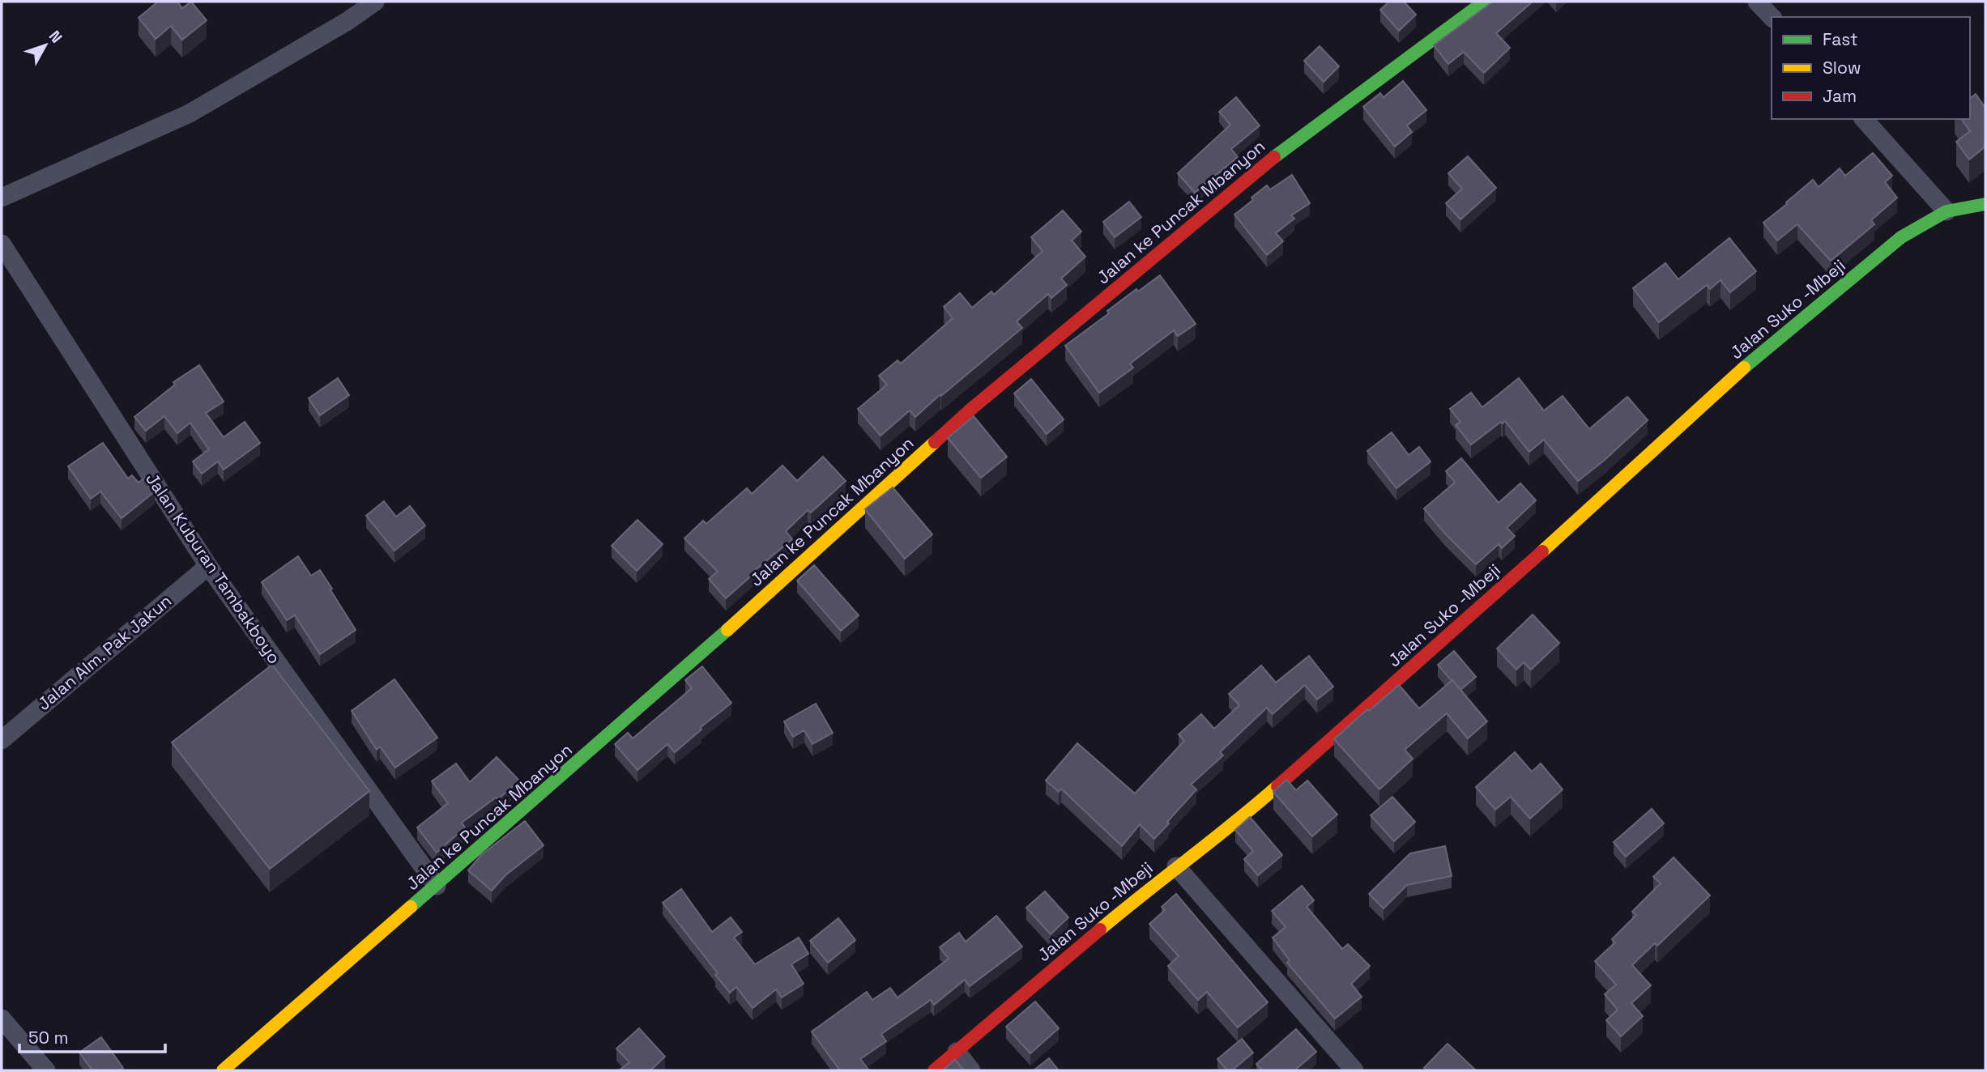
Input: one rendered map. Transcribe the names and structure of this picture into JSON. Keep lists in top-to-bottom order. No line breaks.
{"streets":{"street":["Jalan ke Puncak Mbanyon","Jalan Suko -Mbeji","Jalan Kuburan Tambakboyo","Jalan Alm. Pak Jakun"]},"crossings":[["Jalan ke Puncak Mbanyon","Jalan Kuburan Tambakboyo"],["Jalan Kuburan Tambakboyo","Jalan Alm. Pak Jakun"]],"legend":["Fast","Slow","Jam"],"scale_bar":"50 m","north":"top right"}
